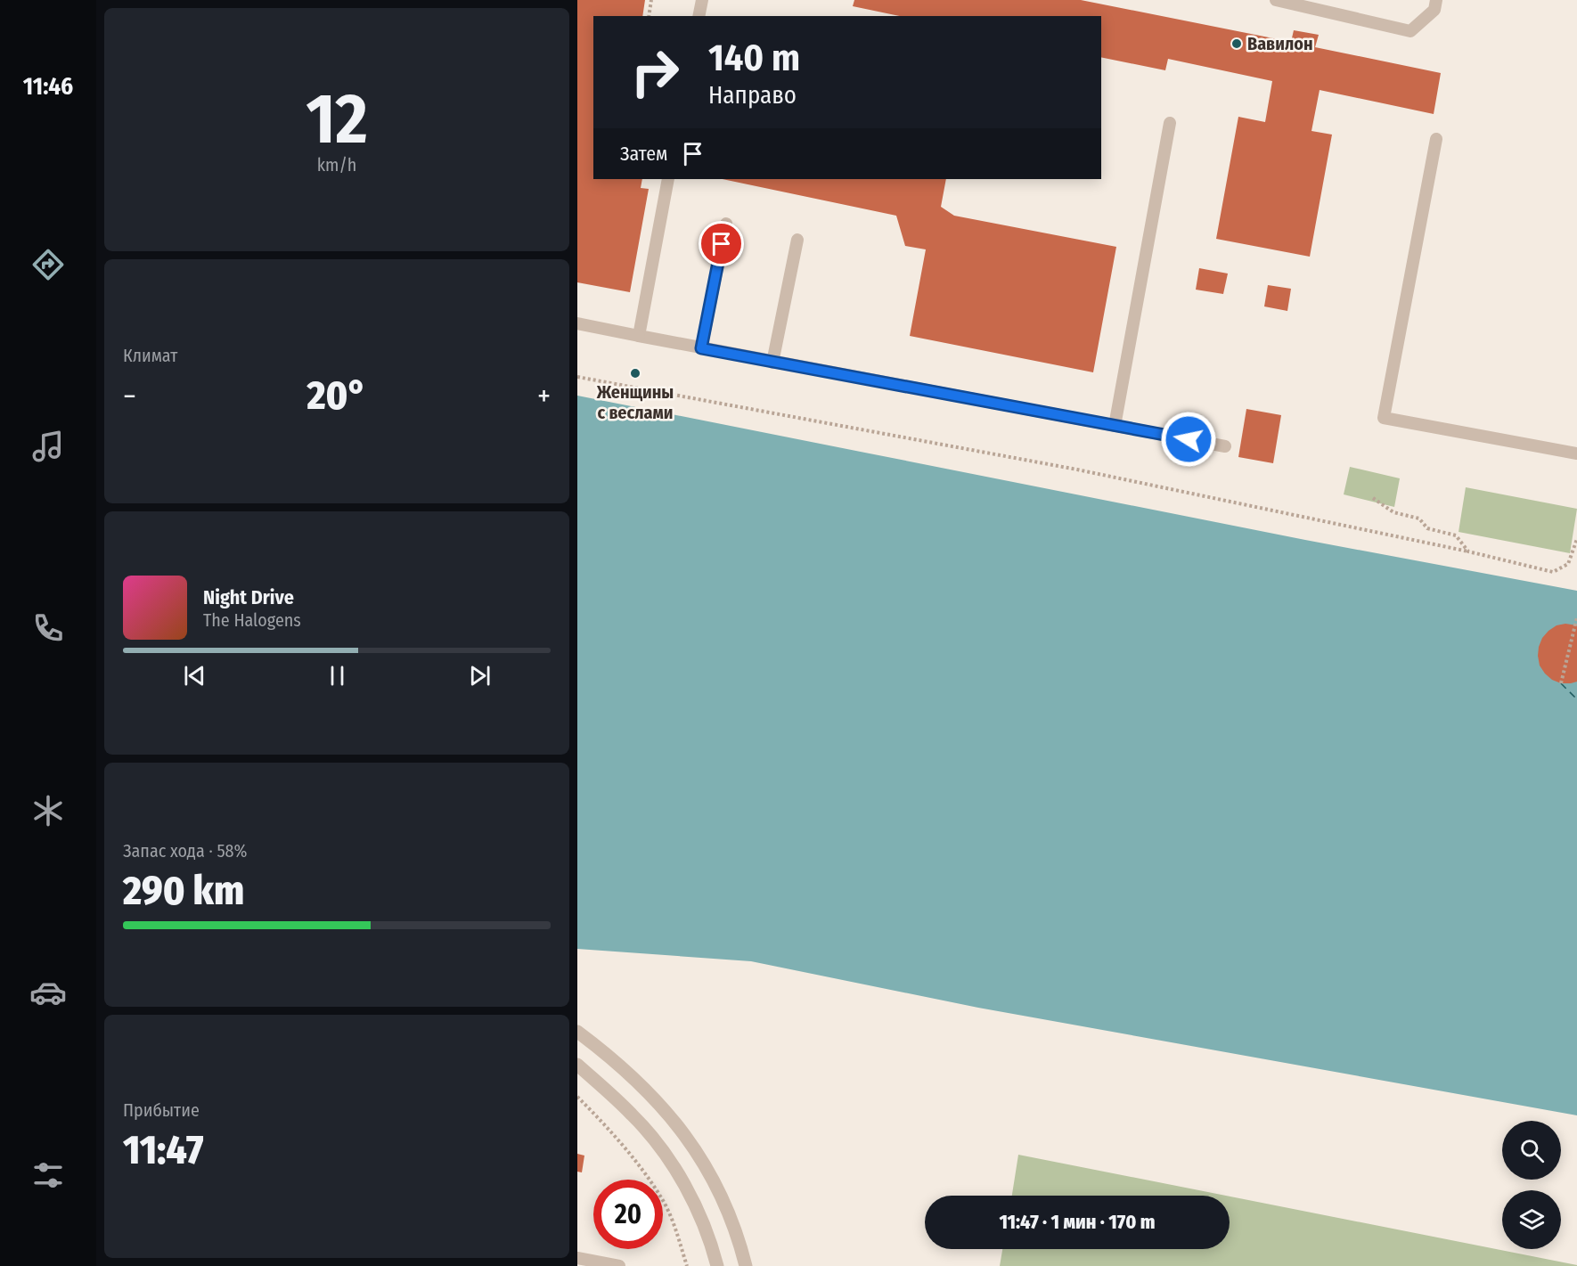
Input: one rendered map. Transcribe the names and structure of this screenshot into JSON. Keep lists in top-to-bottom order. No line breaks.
{"places":["Вавилон","Женщины с веслами"],"page":{"tabs":"11:46","tile":[["12","km/h"],"Климат",["Запас хода · 58%","290 km"],["Прибытие","11:47"]],"turn":["140 m","Направо"],"then":"Затем","heat":["−","20°","+"],"song":["Night Drive","The Halogens"],"limit":"20","trip":"11:47 · 1 мин · 170 m"}}
